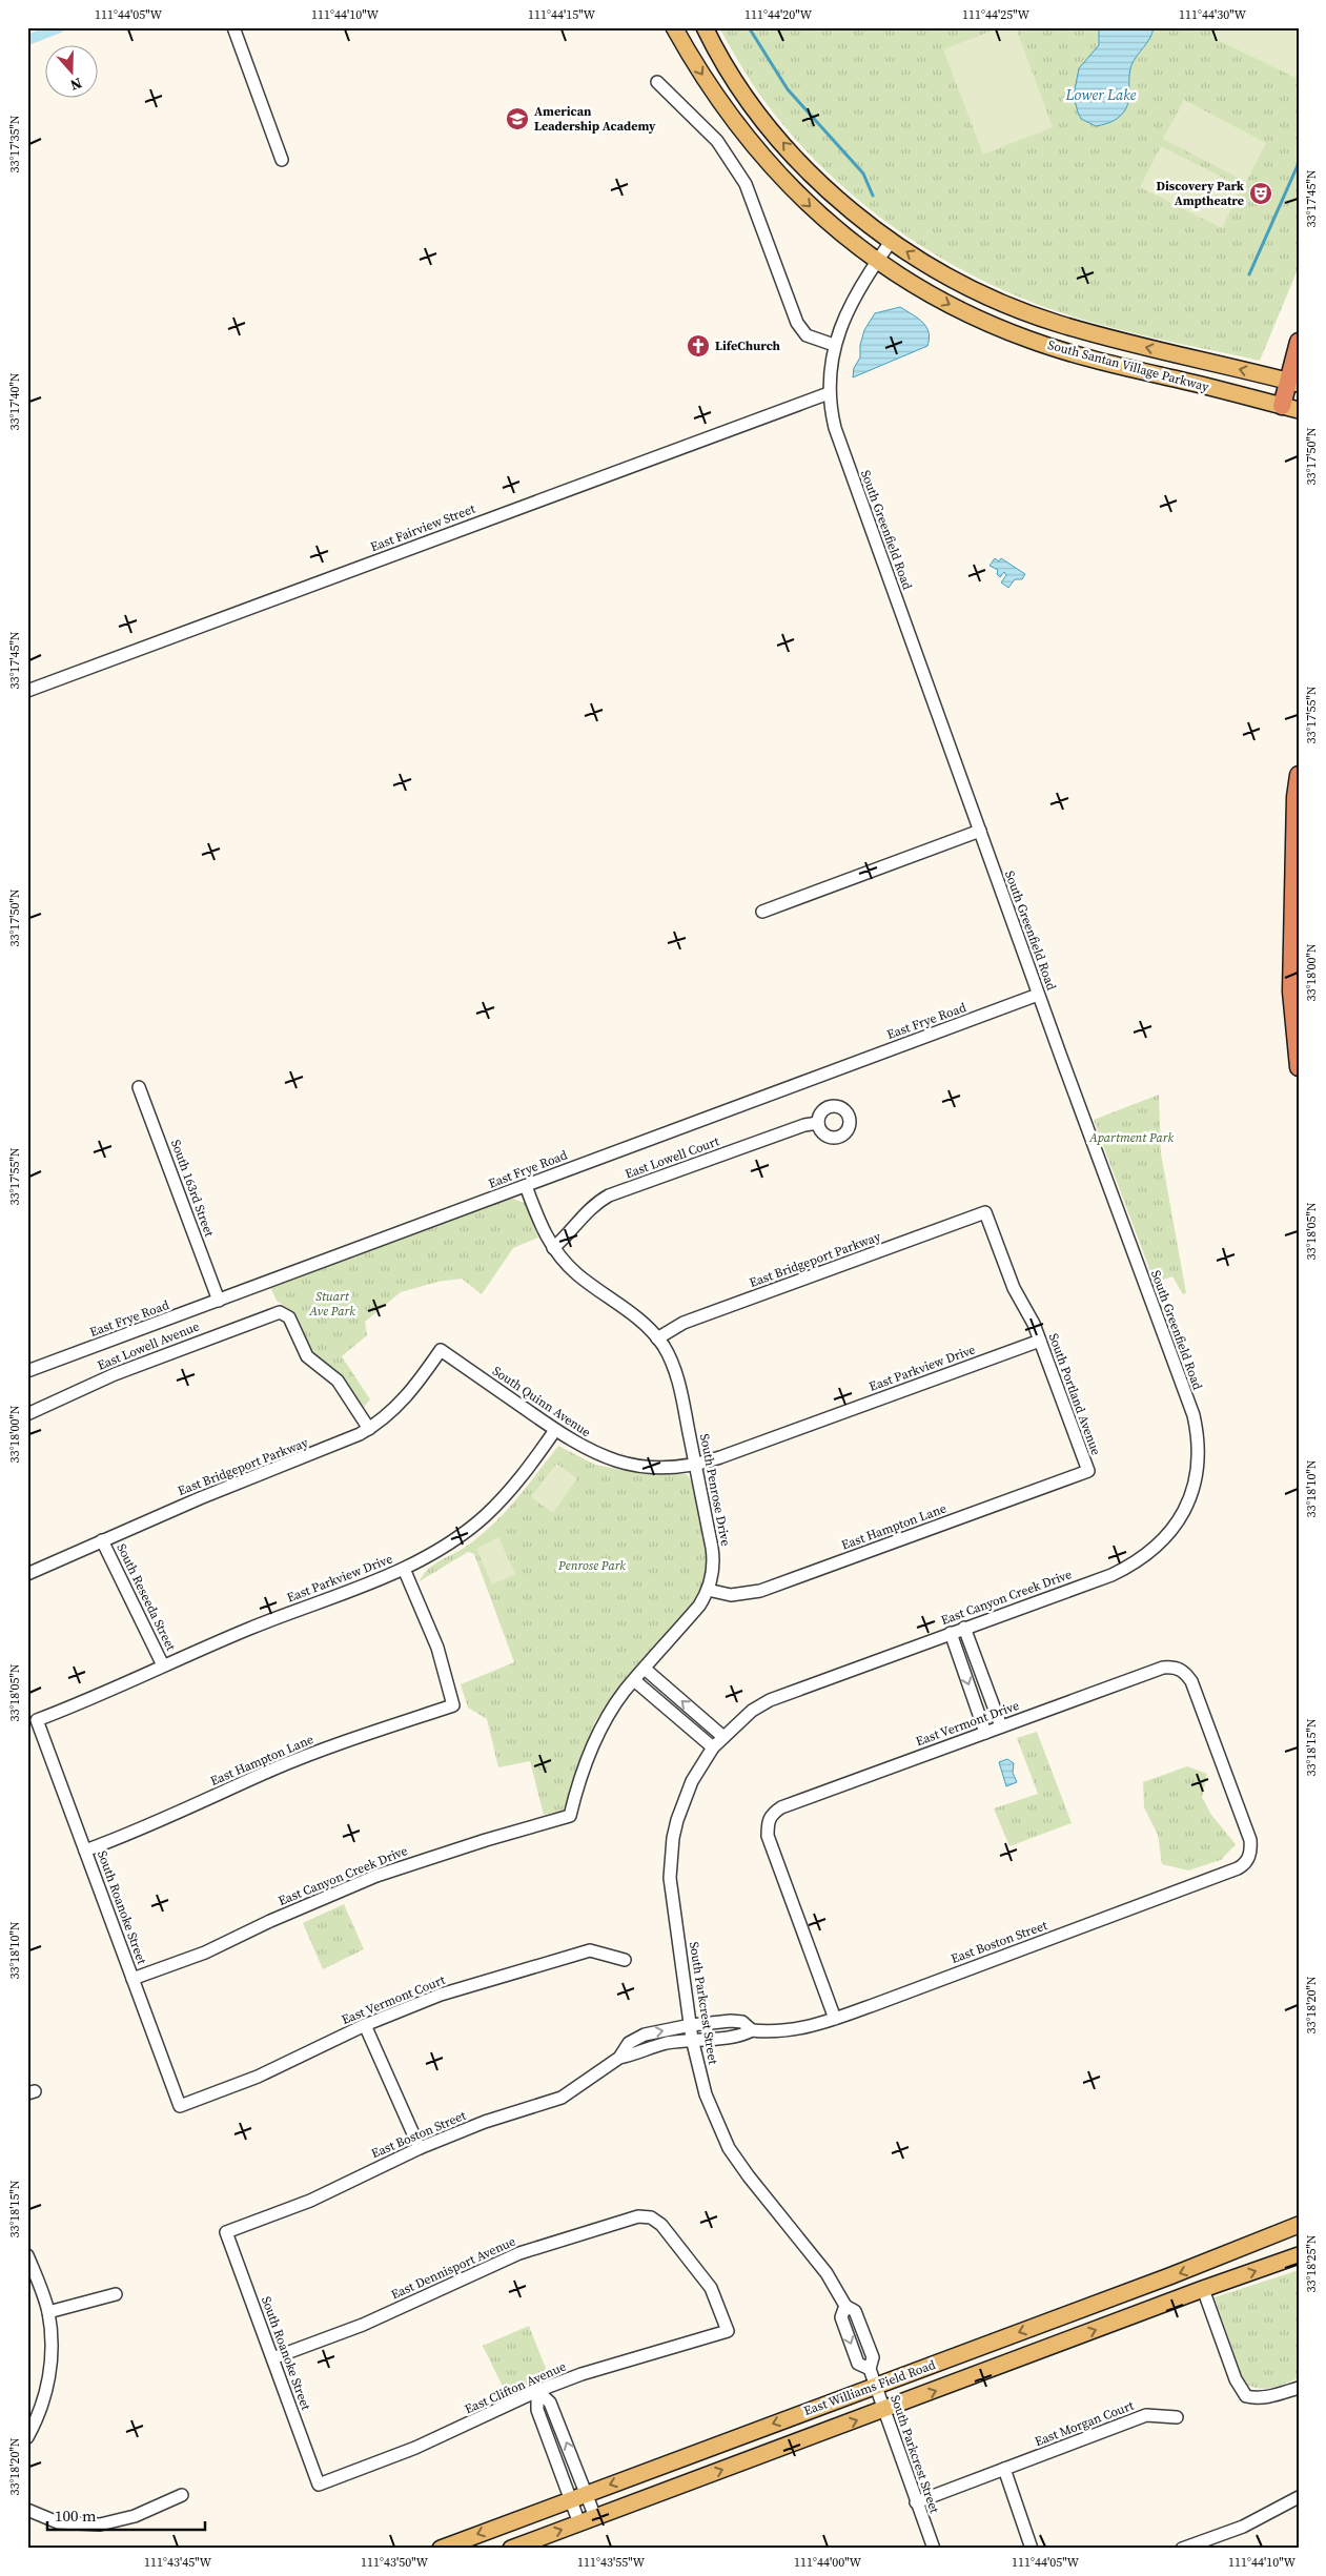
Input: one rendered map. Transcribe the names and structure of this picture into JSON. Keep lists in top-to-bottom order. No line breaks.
{"streets":{"main road":["South Santan Village Parkway","East Williams Field Road"],"street":["East Fairview Street","South Greenfield Road","East Frye Road","East Lowell Court","South 163rd Street","East Bridgeport Parkway","East Lowell Avenue","East Parkview Drive","South Portland Avenue","South Quinn Avenue","South Penrose Drive","East Hampton Lane","South Reseeda Street","East Canyon Creek Drive","East Vermont Drive","South Roanoke Street","East Boston Street","East Vermont Court","South Parkcrest Street","East Dennisport Avenue","East Clifton Avenue","East Morgan Court"]},"crossings":[["South Santan Village Parkway","South Greenfield Road"],["East Fairview Street","South Greenfield Road"],["South Greenfield Road","East Frye Road"],["South Greenfield Road","East Canyon Creek Drive"],["East Frye Road","South 163rd Street"],["East Frye Road","South Penrose Drive"],["East Lowell Court","South Penrose Drive"],["East Bridgeport Parkway","East Lowell Avenue"],["East Bridgeport Parkway","South Portland Avenue"],["East Bridgeport Parkway","South Quinn Avenue"],["East Bridgeport Parkway","South Penrose Drive"],["East Bridgeport Parkway","South Reseeda Street"],["East Parkview Drive","South Portland Avenue"],["East Parkview Drive","South Quinn Avenue"],["East Parkview Drive","South Penrose Drive"],["East Parkview Drive","East Hampton Lane"],["East Parkview Drive","South Reseeda Street"],["East Parkview Drive","South Roanoke Street"],["South Portland Avenue","East Hampton Lane"],["South Quinn Avenue","South Penrose Drive"],["South Penrose Drive","East Hampton Lane"],["South Penrose Drive","East Canyon Creek Drive"],["East Hampton Lane","South Roanoke Street"],["East Canyon Creek Drive","South Roanoke Street"],["East Canyon Creek Drive","South Parkcrest Street"],["East Vermont Drive","East Boston Street"],["South Roanoke Street","East Boston Street"],["South Roanoke Street","East Vermont Court"],["South Roanoke Street","East Dennisport Avenue"],["South Roanoke Street","East Clifton Avenue"],["East Boston Street","South Parkcrest Street"],["South Parkcrest Street","East Williams Field Road"],["South Parkcrest Street","East Morgan Court"],["East Dennisport Avenue","East Clifton Avenue"]],"water":["Lower Lake"],"parks":["Apartment Park","Stuart Ave Park","Penrose Park"],"places":{"school or university":["American Leadership Academy"],"theatre":["Discovery Park Amptheatre"],"church":["LifeChurch"]},"scale_bar":"100 m","north":"bottom","coordinates":["111°44'05\"W","111°44'10\"W","111°44'15\"W","111°44'20\"W","111°44'25\"W","111°44'30\"W","33°17'35\"N","33°17'45\"N","33°17'40\"N","33°17'50\"N","33°17'55\"N","33°18'00\"N","33°18'05\"N","33°18'10\"N","33°18'15\"N","33°18'20\"N","33°18'25\"N","111°43'45\"W","111°43'50\"W","111°43'55\"W","111°44'00\"W"]}
